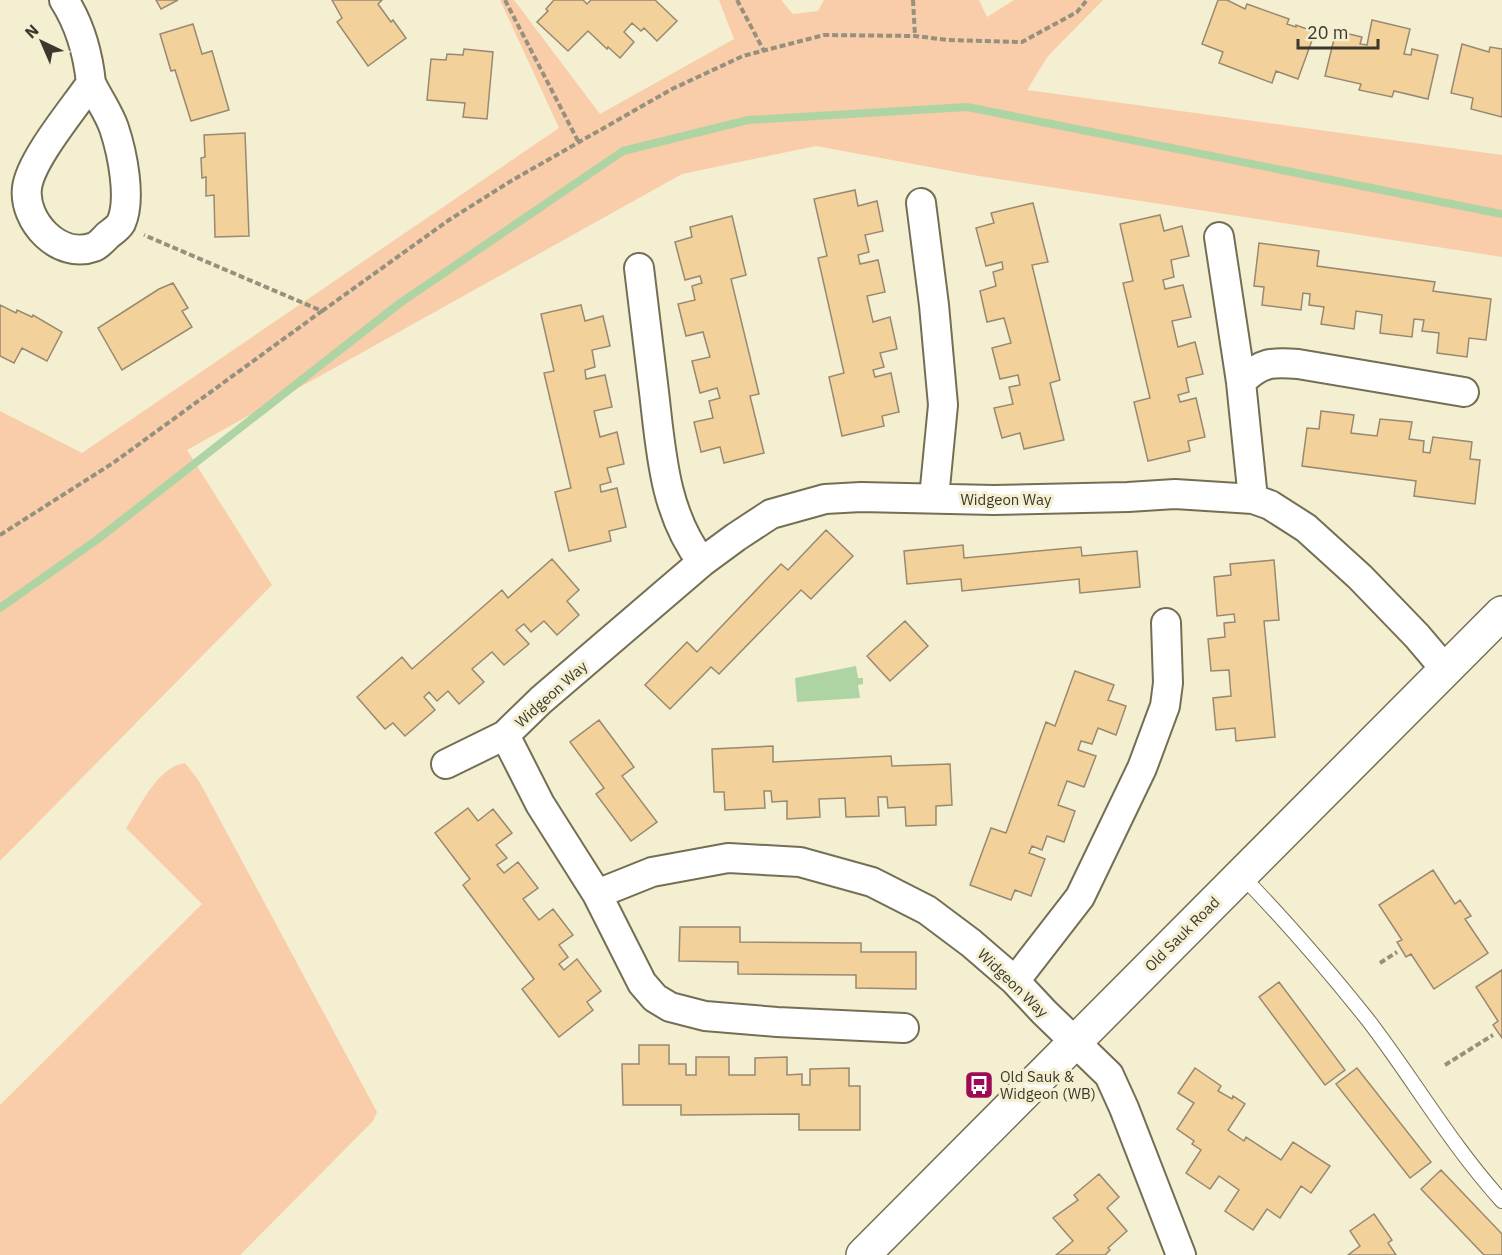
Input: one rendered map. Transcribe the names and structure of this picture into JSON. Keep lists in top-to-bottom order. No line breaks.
{"streets":{"street":["Widgeon Way","Old Sauk Road"]},"crossings":[["Widgeon Way","Old Sauk Road"]],"places":{"bus stop":["Old Sauk & Widgeon (WB)"]},"scale_bar":"20 m","north":"top left"}
